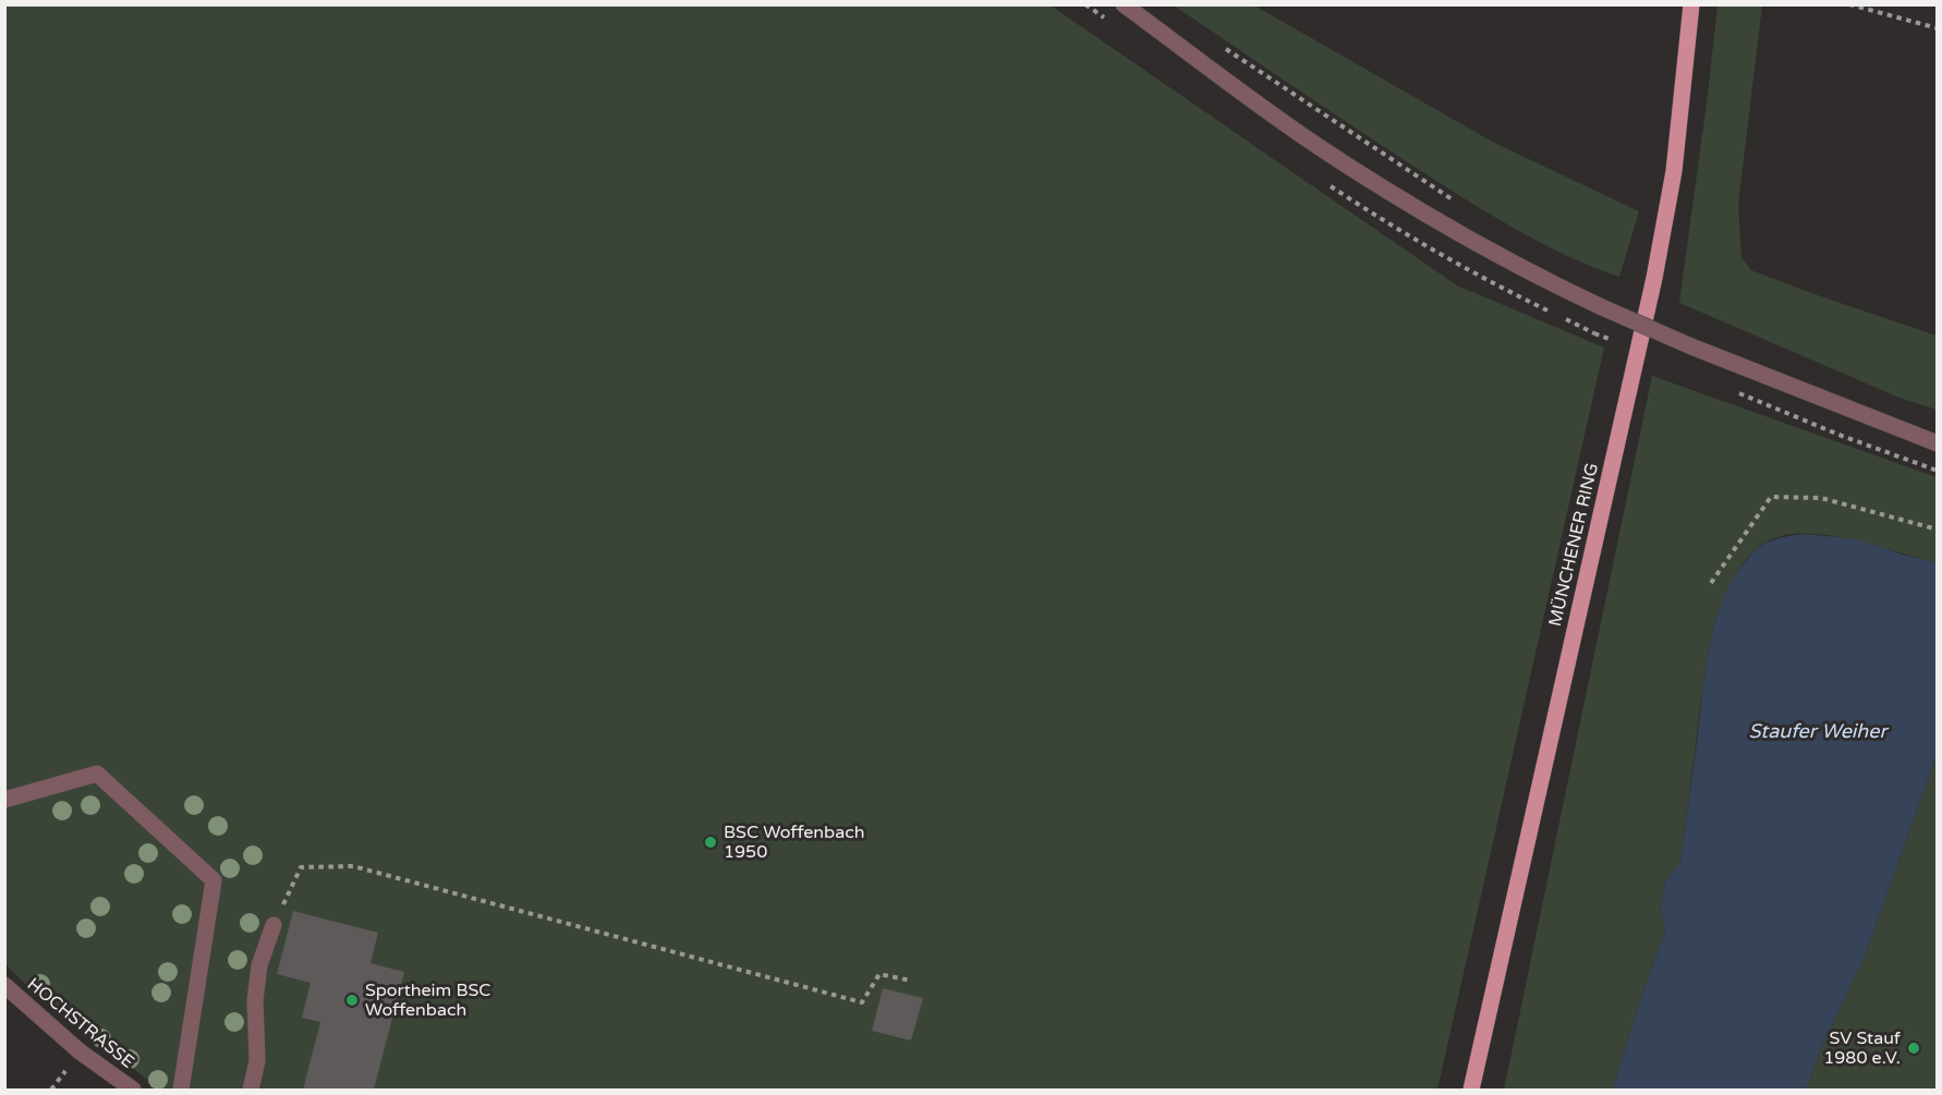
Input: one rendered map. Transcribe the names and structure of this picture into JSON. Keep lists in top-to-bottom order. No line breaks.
{"streets":{"main road":["MÜNCHENER RING"],"street":["HOCHSTRASSE"]},"water":["Staufer Weiher"],"places":["BSC Woffenbach 1950","Sportheim BSC Woffenbach","SV Stauf 1980 e.V."]}
